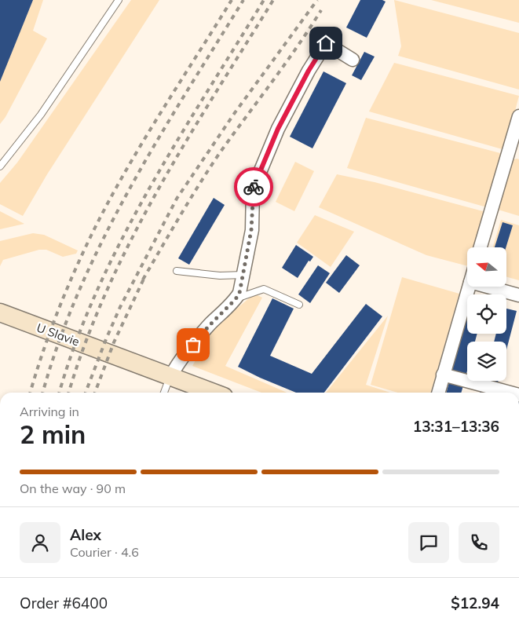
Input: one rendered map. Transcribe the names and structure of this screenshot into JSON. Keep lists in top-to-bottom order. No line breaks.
{"streets":{"main road":["U Slavie"]},"north":"left","page":{"heading":["2 min","Arriving in","13:31–13:36"],"panel":["Alex","Courier · 4.6","Order #6400","$12.94"],"bar":"On the way · 90 m"}}
